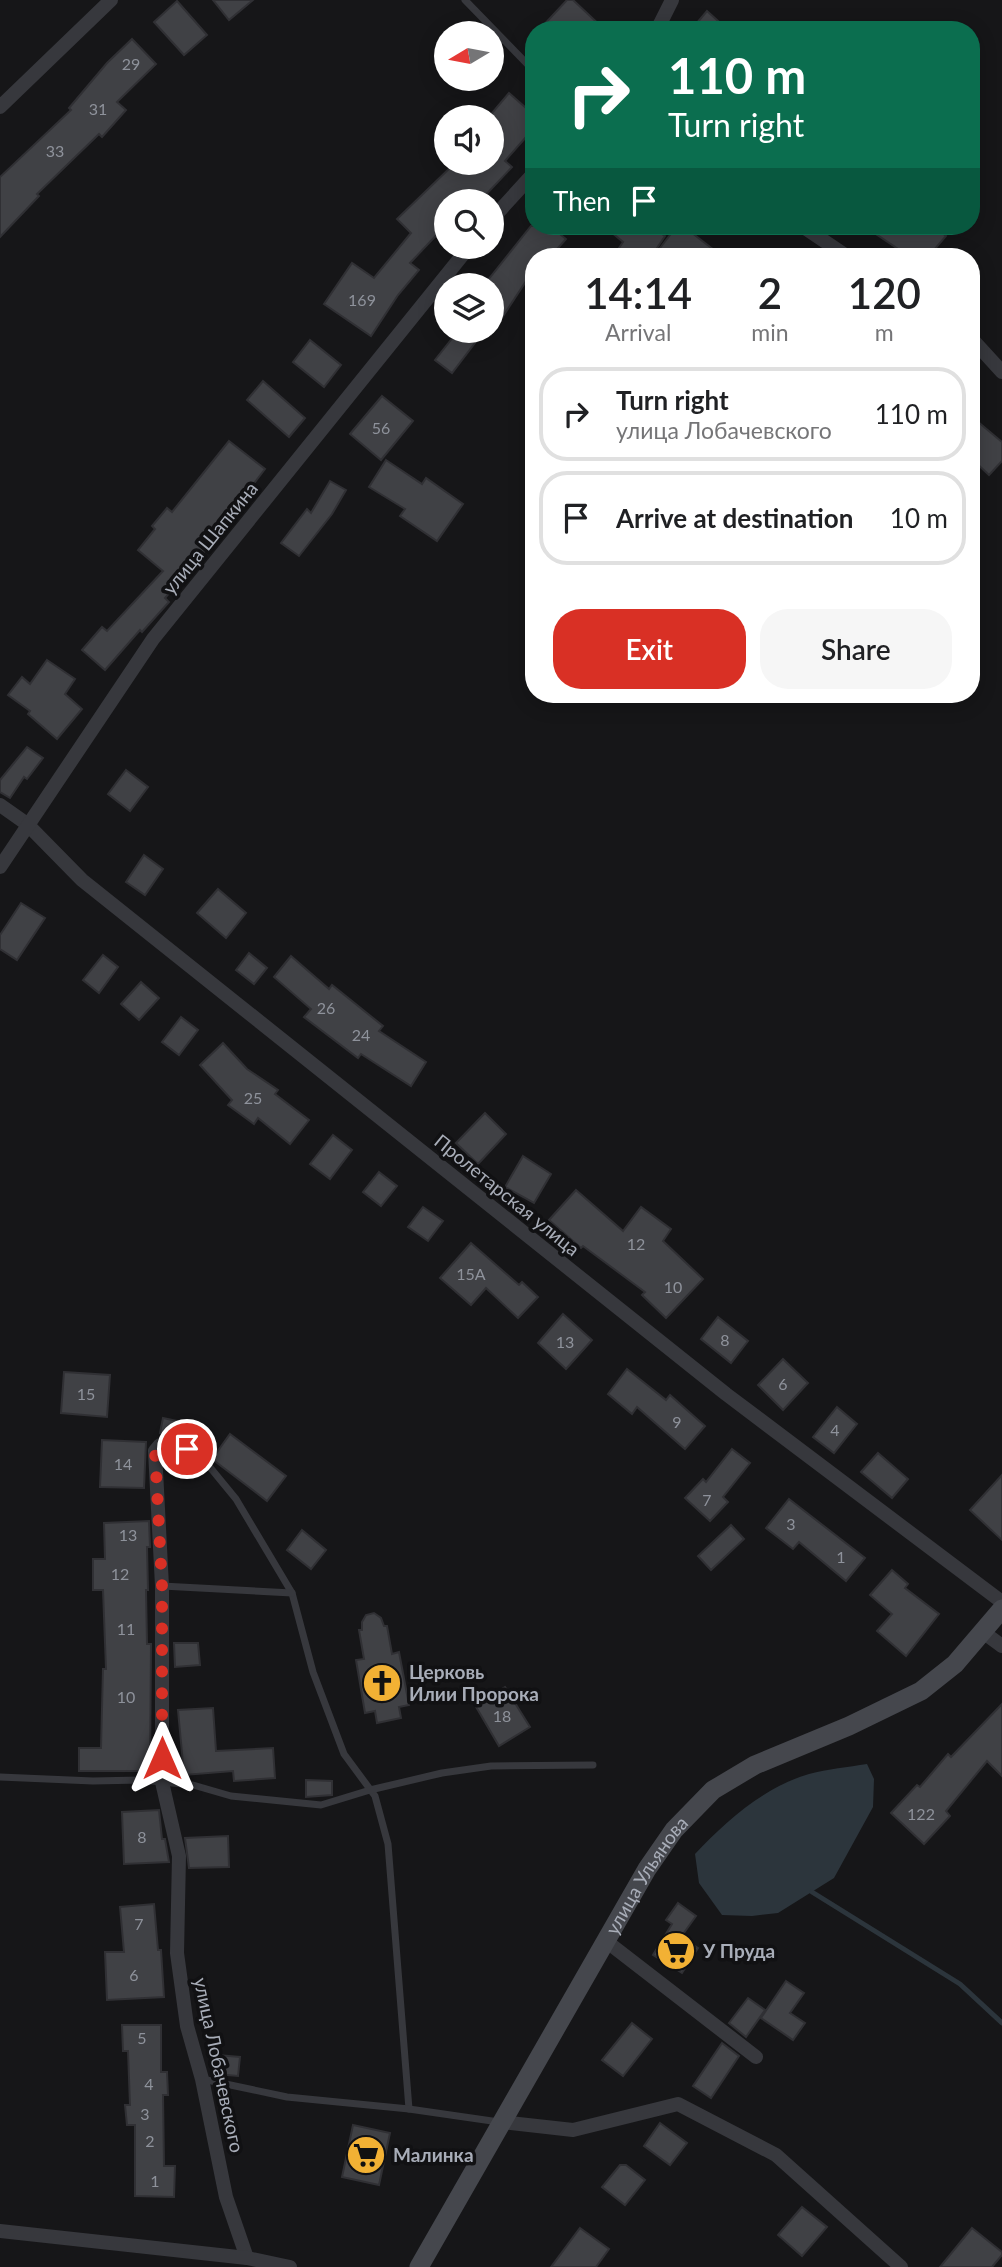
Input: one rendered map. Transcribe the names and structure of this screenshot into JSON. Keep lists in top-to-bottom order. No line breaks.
{"streets":{"main road":["улица Ульянова"],"street":["улица Шапкина","Пролетарская улица","улица Лобачевского"]},"crossings":[["улица Шапкина","Пролетарская улица"]],"places":{"church":["Церковь Илии Пророка"],"supermarket":["У Пруда","Малинка"]},"house_numbers":["29","31","33","169","56","26","24","25","12","15А","10","8","13","6","15","9","4","14","7","3","13","1","12","11","10","18","122","8","7","6","5","4","3","2","1"],"north":"left","page":{"turn":["110 m","Turn right"],"then":"Then","eta":["14:14","Arrival","2","min","120","m"],"list":[{"name":"Turn right","note":"улица Лобачевского","value":"110 m"},{"name":"Arrive at destination","value":"10 m"}],"buttons":["Exit","Share"]}}
